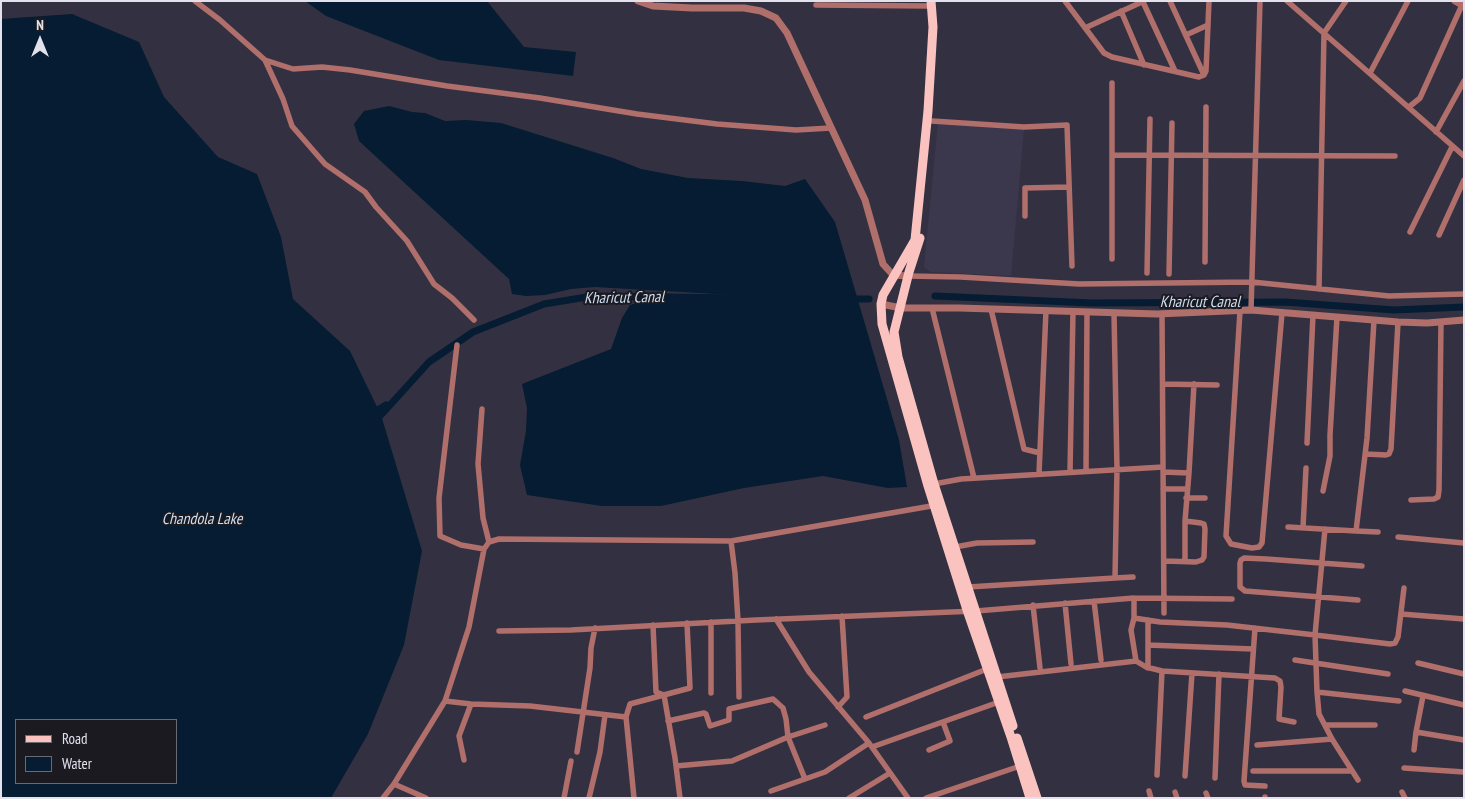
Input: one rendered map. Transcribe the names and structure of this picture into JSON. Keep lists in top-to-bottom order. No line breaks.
{"water":["Kharicut Canal","Chandola Lake"],"legend":["Road","Water"],"north":"top"}
